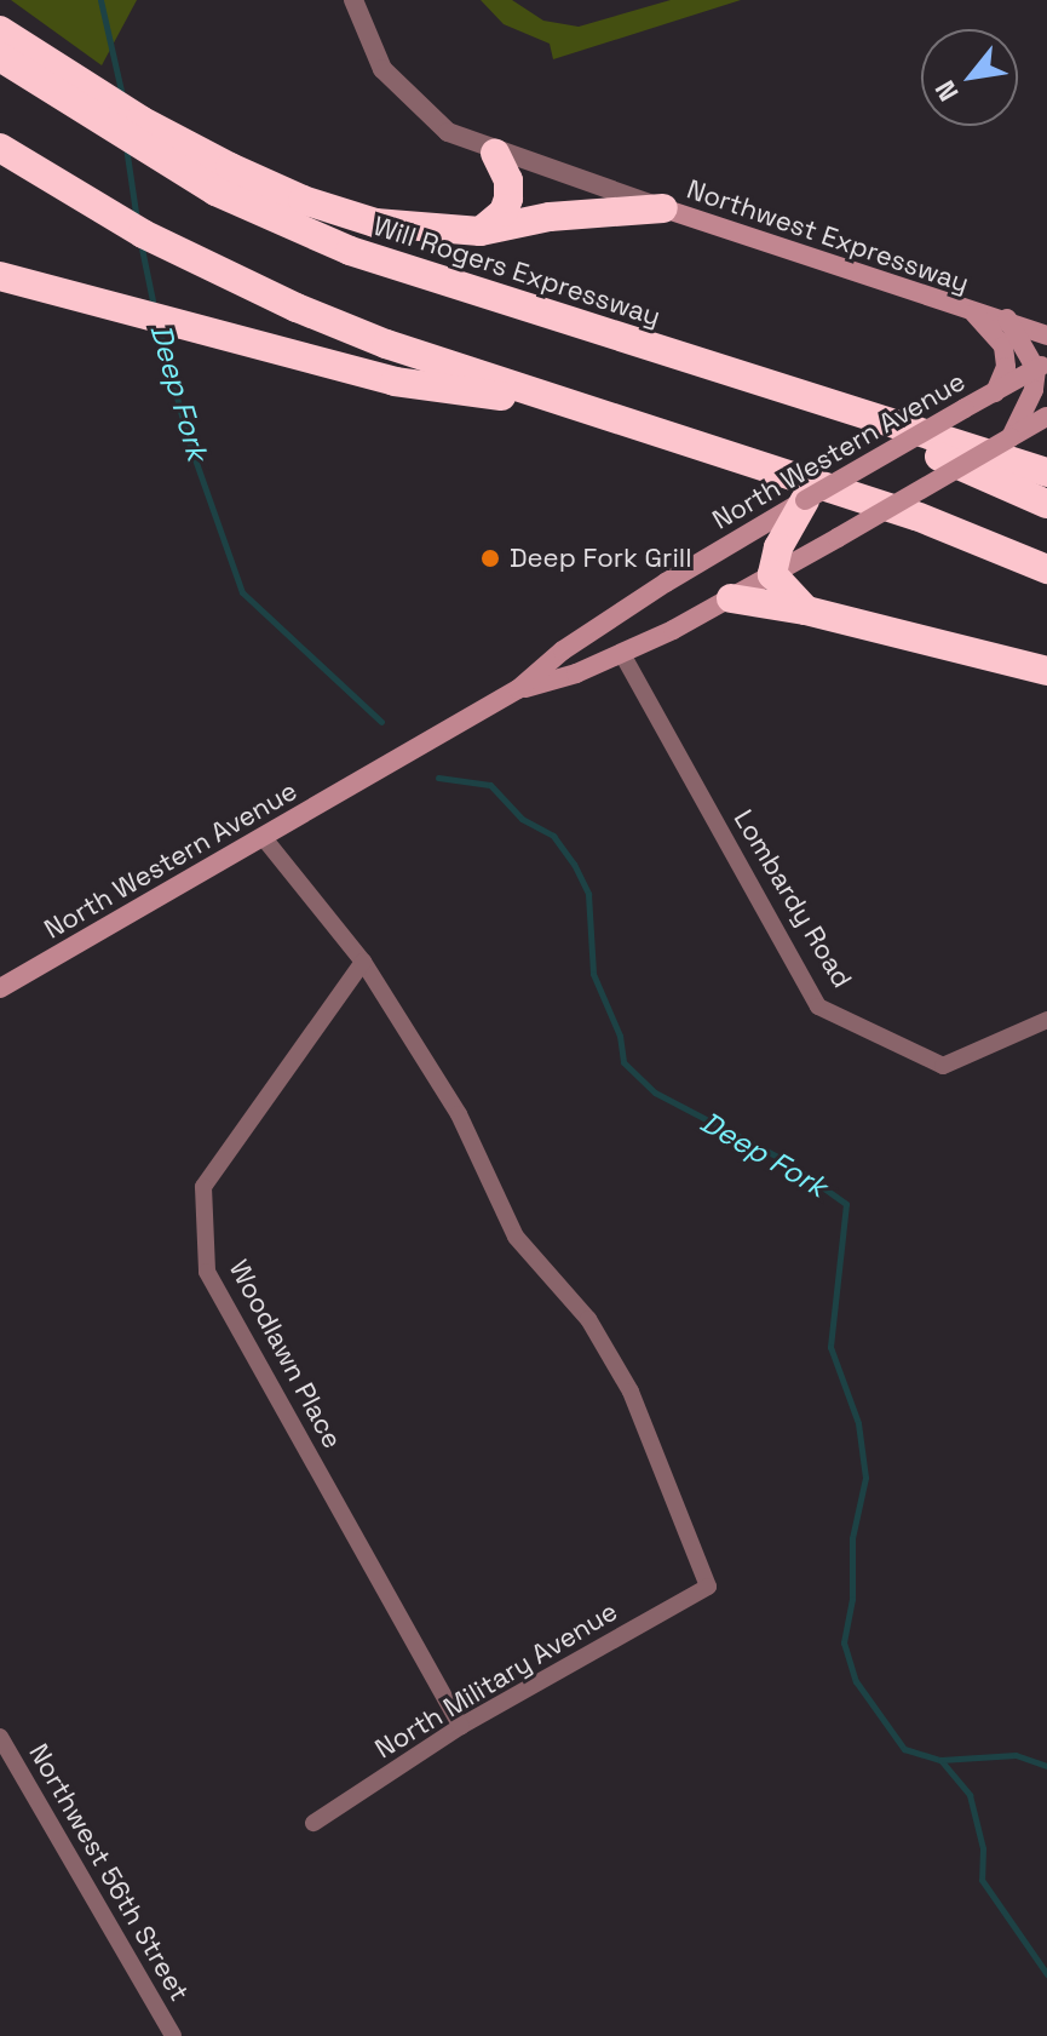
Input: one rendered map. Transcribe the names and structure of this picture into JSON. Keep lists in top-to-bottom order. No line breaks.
{"streets":{"highway":["Will Rogers Expressway"],"main road":["Northwest Expressway","North Western Avenue"],"street":["Lombardy Road","Woodlawn Place","North Military Avenue","Northwest 56th Street"]},"crossings":[["Northwest Expressway","North Western Avenue"],["North Western Avenue","Lombardy Road"],["Woodlawn Place","North Military Avenue"]],"water":["Deep Fork"],"places":["Deep Fork Grill"],"north":"bottom left"}
